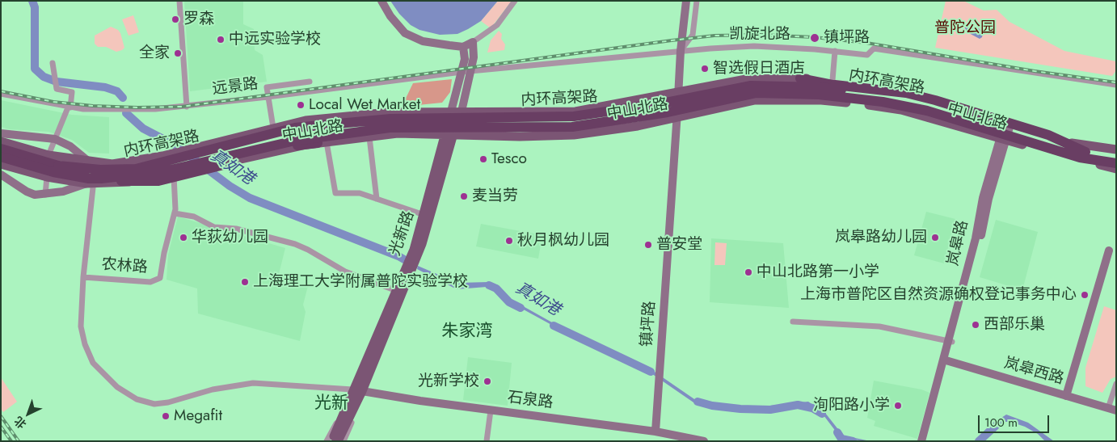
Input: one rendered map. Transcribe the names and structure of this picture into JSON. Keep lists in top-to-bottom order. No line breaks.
{"streets":{"highway":["内环高架路"],"main road":["中山北路","光新路"],"street":["凯旋北路","远景路","岚皋路","农林路","镇坪路","岚皋西路","石泉路"]},"crossings":[["凯旋北路","远景路"],["凯旋北路","光新路"],["凯旋北路","镇坪路"],["内环高架路","中山北路"],["远景路","光新路"],["中山北路","光新路"],["中山北路","岚皋路"],["中山北路","农林路"],["中山北路","镇坪路"],["光新路","农林路"],["光新路","石泉路"],["岚皋路","岚皋西路"],["农林路","石泉路"],["镇坪路","石泉路"]],"districts":["朱家湾","光新"],"water":["真如港"],"parks":["普陀公园"],"places":["罗森","镇坪路","中远实验学校","全家","智选假日酒店","Local Wet Market","Tesco","麦当劳","华荻幼儿园","岚皋路幼儿园","秋月枫幼儿园","普安堂","中山北路第一小学","上海理工大学附属普陀实验学校","上海市普陀区自然资源确权登记事务中心","西部乐巢","光新学校","洵阳路小学","Megafit"],"scale_bar":"100 m","north":"bottom left"}
